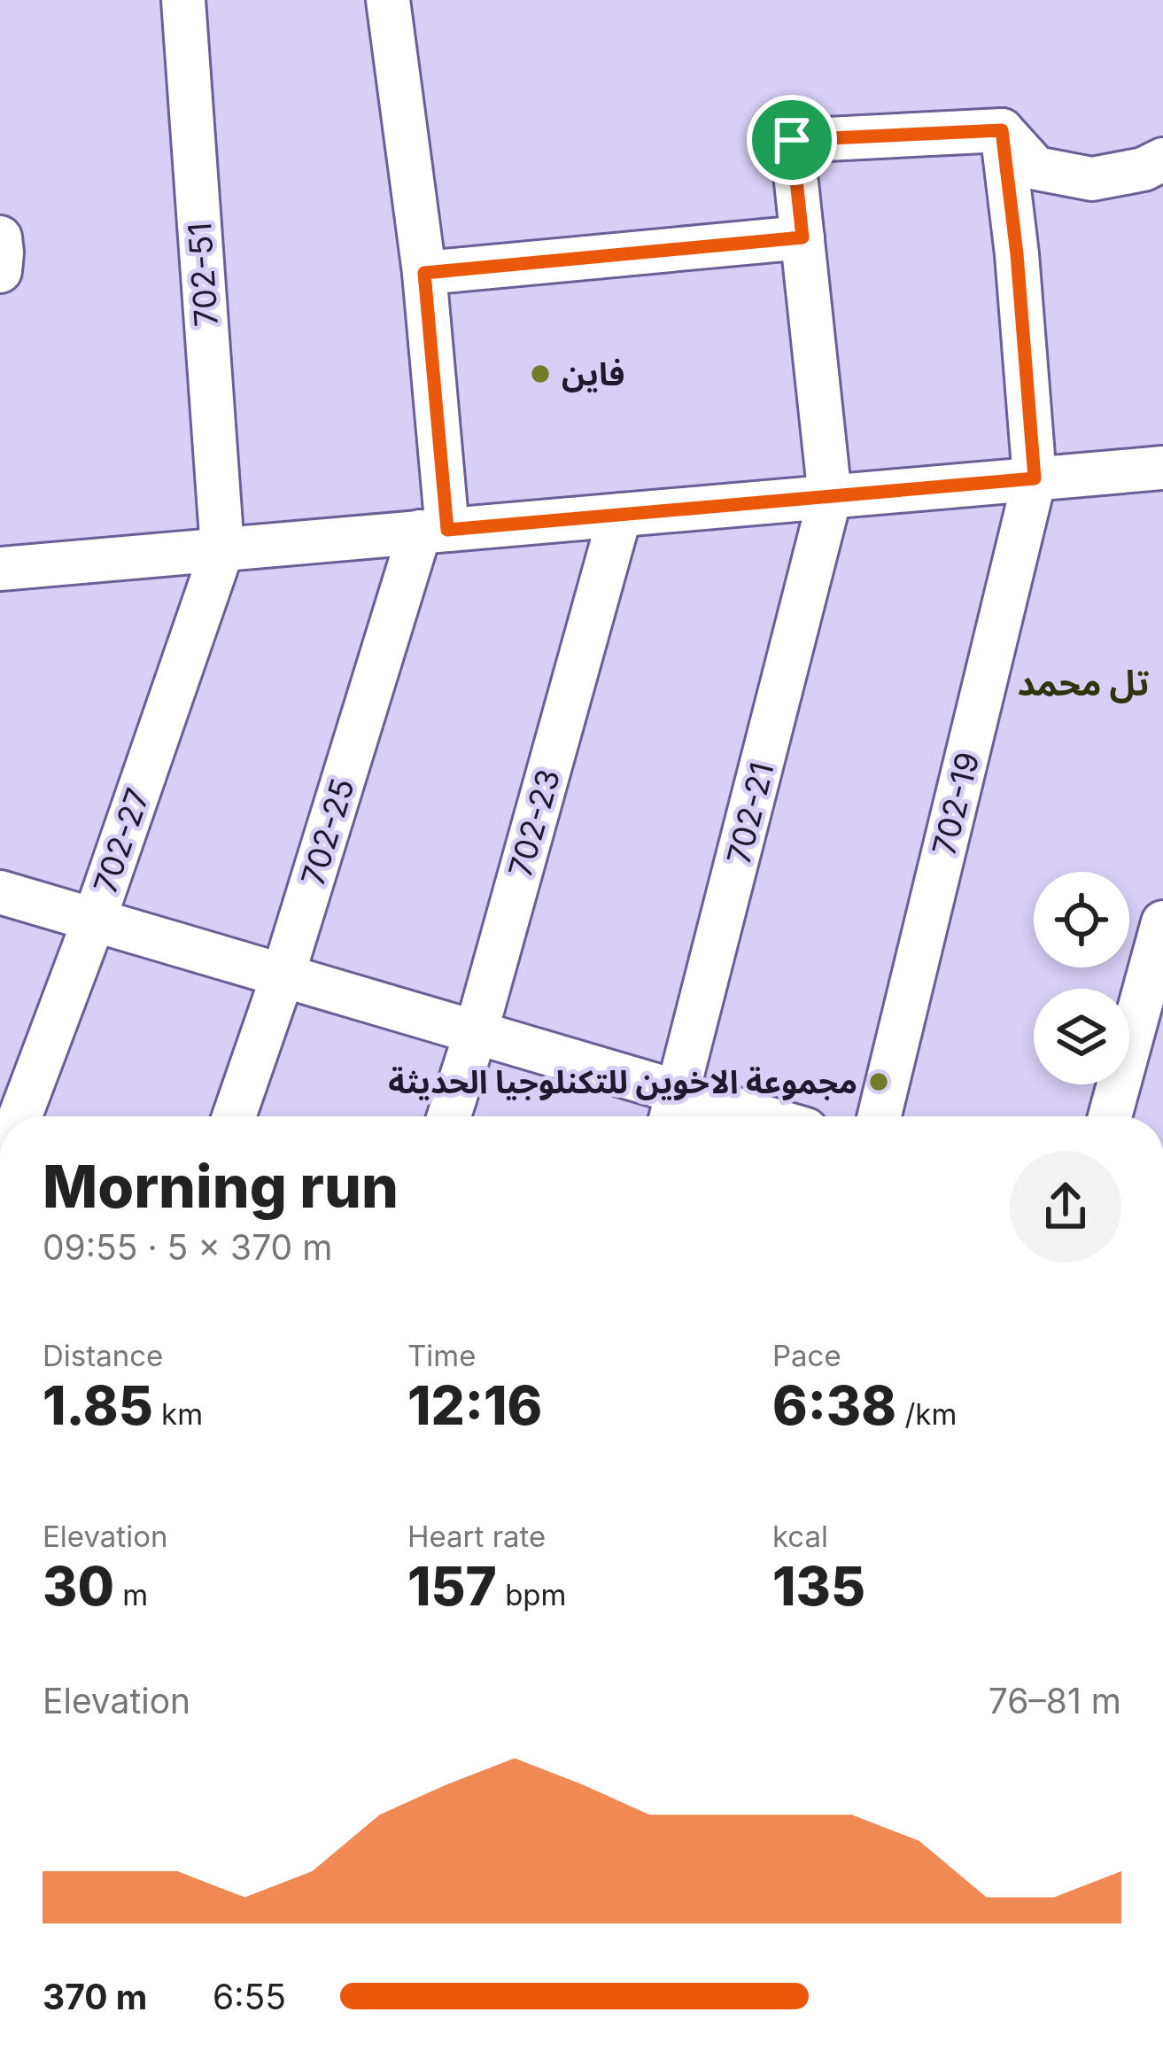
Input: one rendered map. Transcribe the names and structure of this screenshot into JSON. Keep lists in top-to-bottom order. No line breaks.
{"streets":{"street":["702-51","702-19","702-21","702-23","702-25","702-27"]},"crossings":[["702-51","702-27"]],"districts":["تل محمد"],"places":["فاين","مجموعة الاخوين للتكنلوجيا الحديثة"],"page":{"heading":["Morning run","09:55 · 5 × 370 m"],"stats":[["Distance","1.85 km"],["Time","12:16"],["Pace","6:38 /km"],["Elevation","30 m"],["Heart rate","157 bpm"],["kcal","135"]],"chart":["Elevation","76–81 m"],"list":[{"name":"370 m","note":"6:55"}]}}
